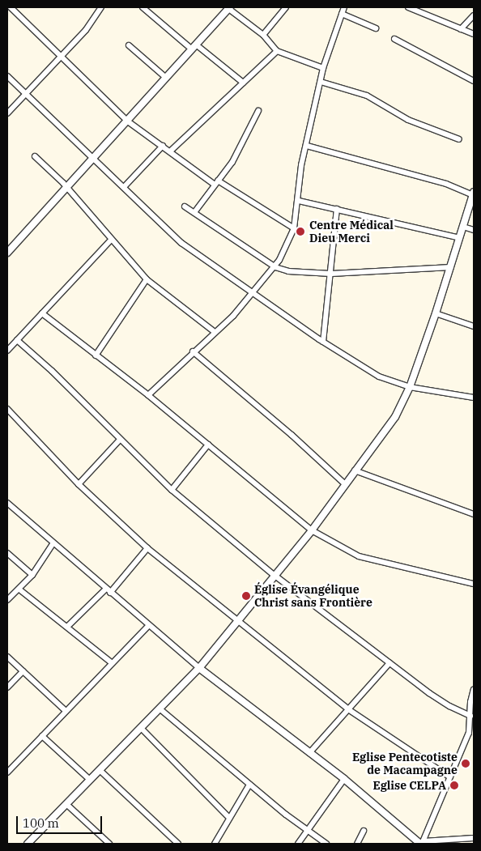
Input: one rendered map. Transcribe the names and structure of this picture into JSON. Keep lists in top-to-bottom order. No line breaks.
{"places":["Centre Médical Dieu Merci","Église Évangélique Christ sans Frontière","Eglise Pentecotiste de Macampagne","Eglise CELPA"],"scale_bar":"100 m"}
